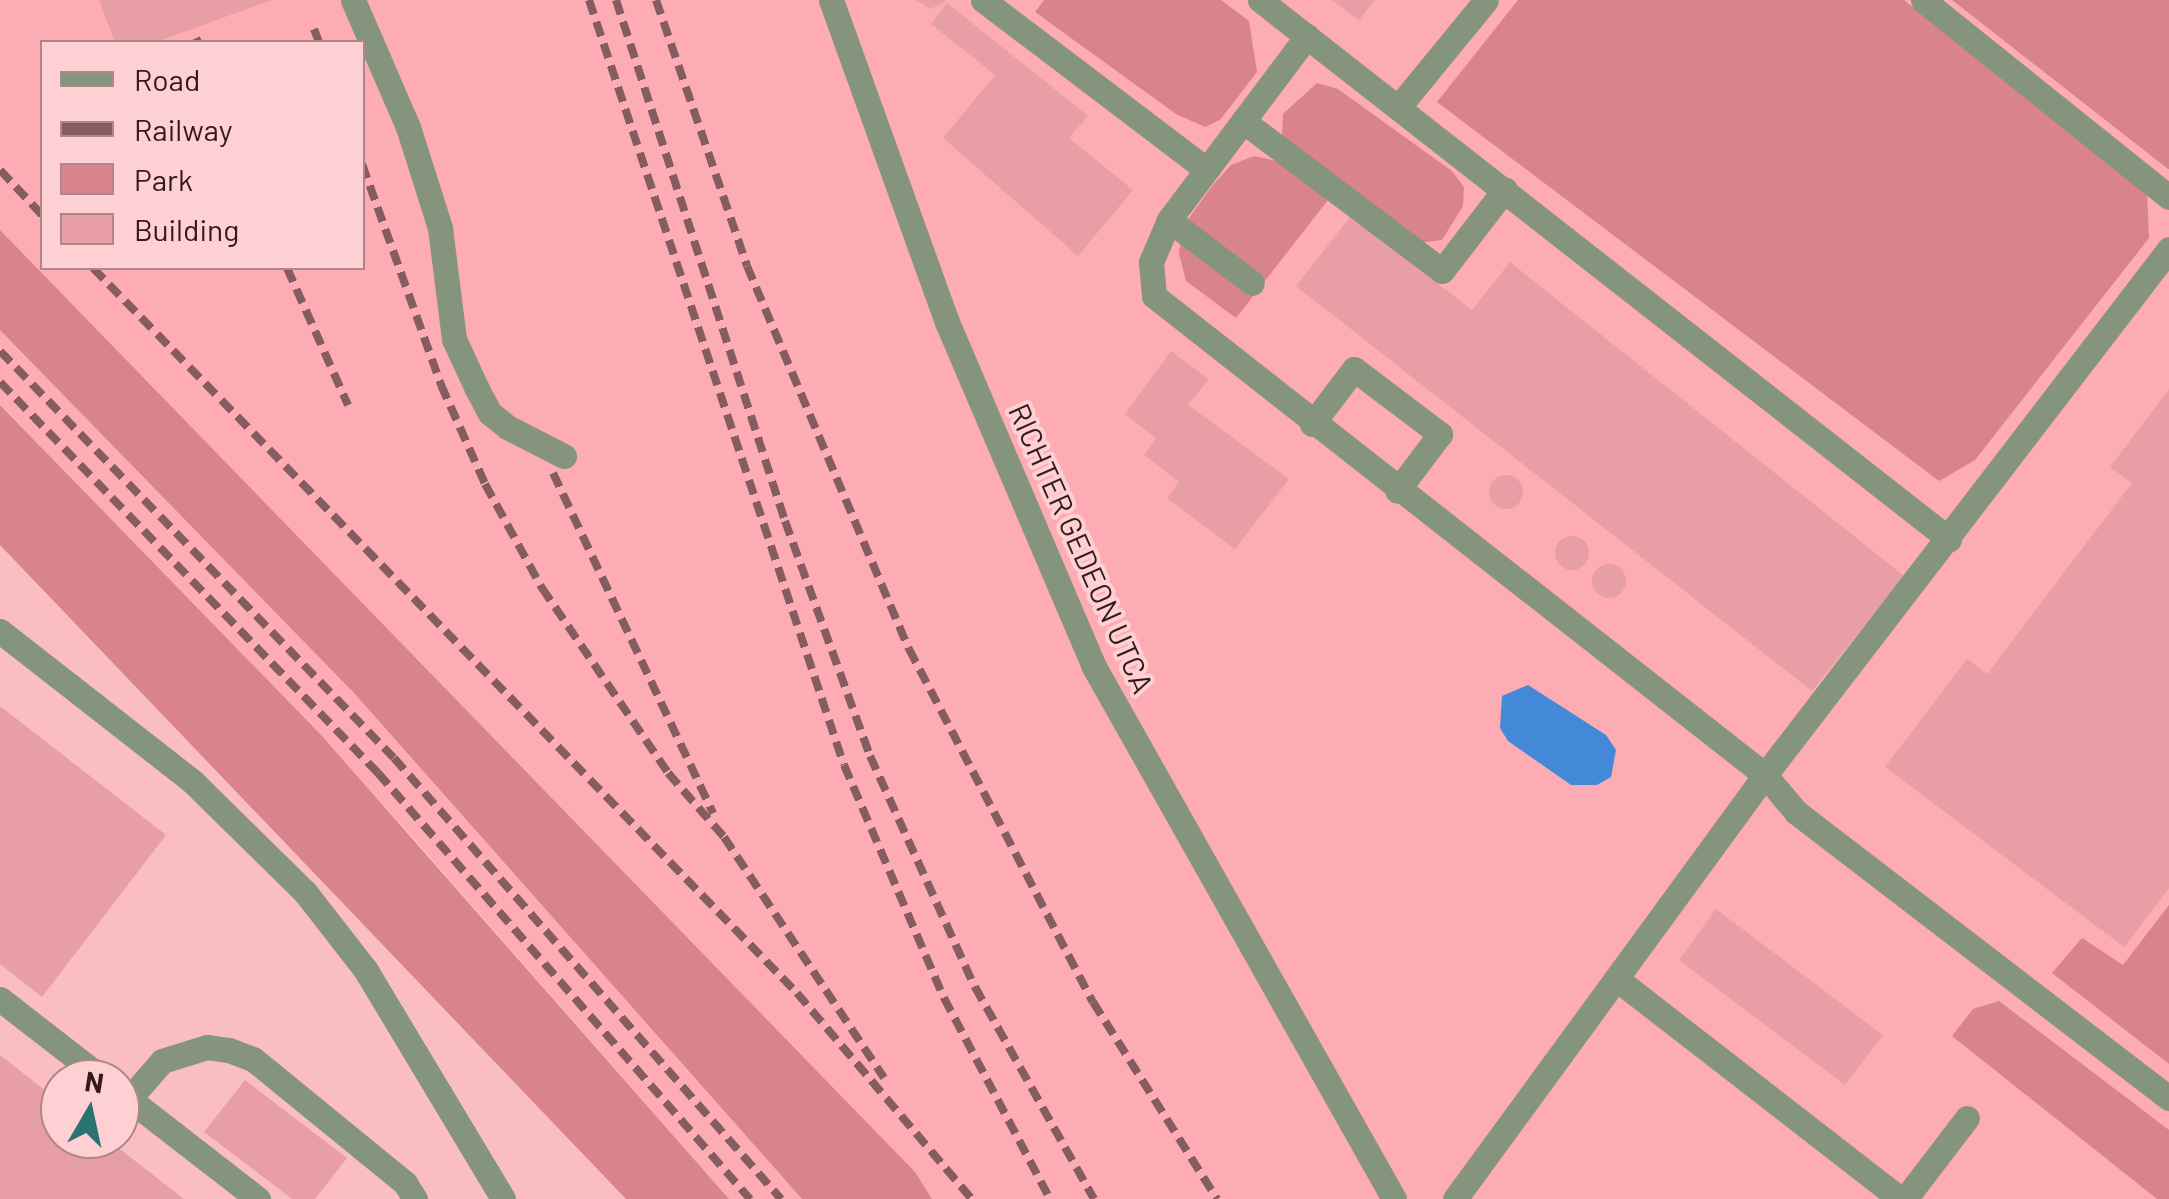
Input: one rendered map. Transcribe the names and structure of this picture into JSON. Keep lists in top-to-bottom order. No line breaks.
{"streets":{"lane":["RICHTER GEDEON UTCA"]},"legend":["Road","Railway","Park","Building"],"north":"top"}
